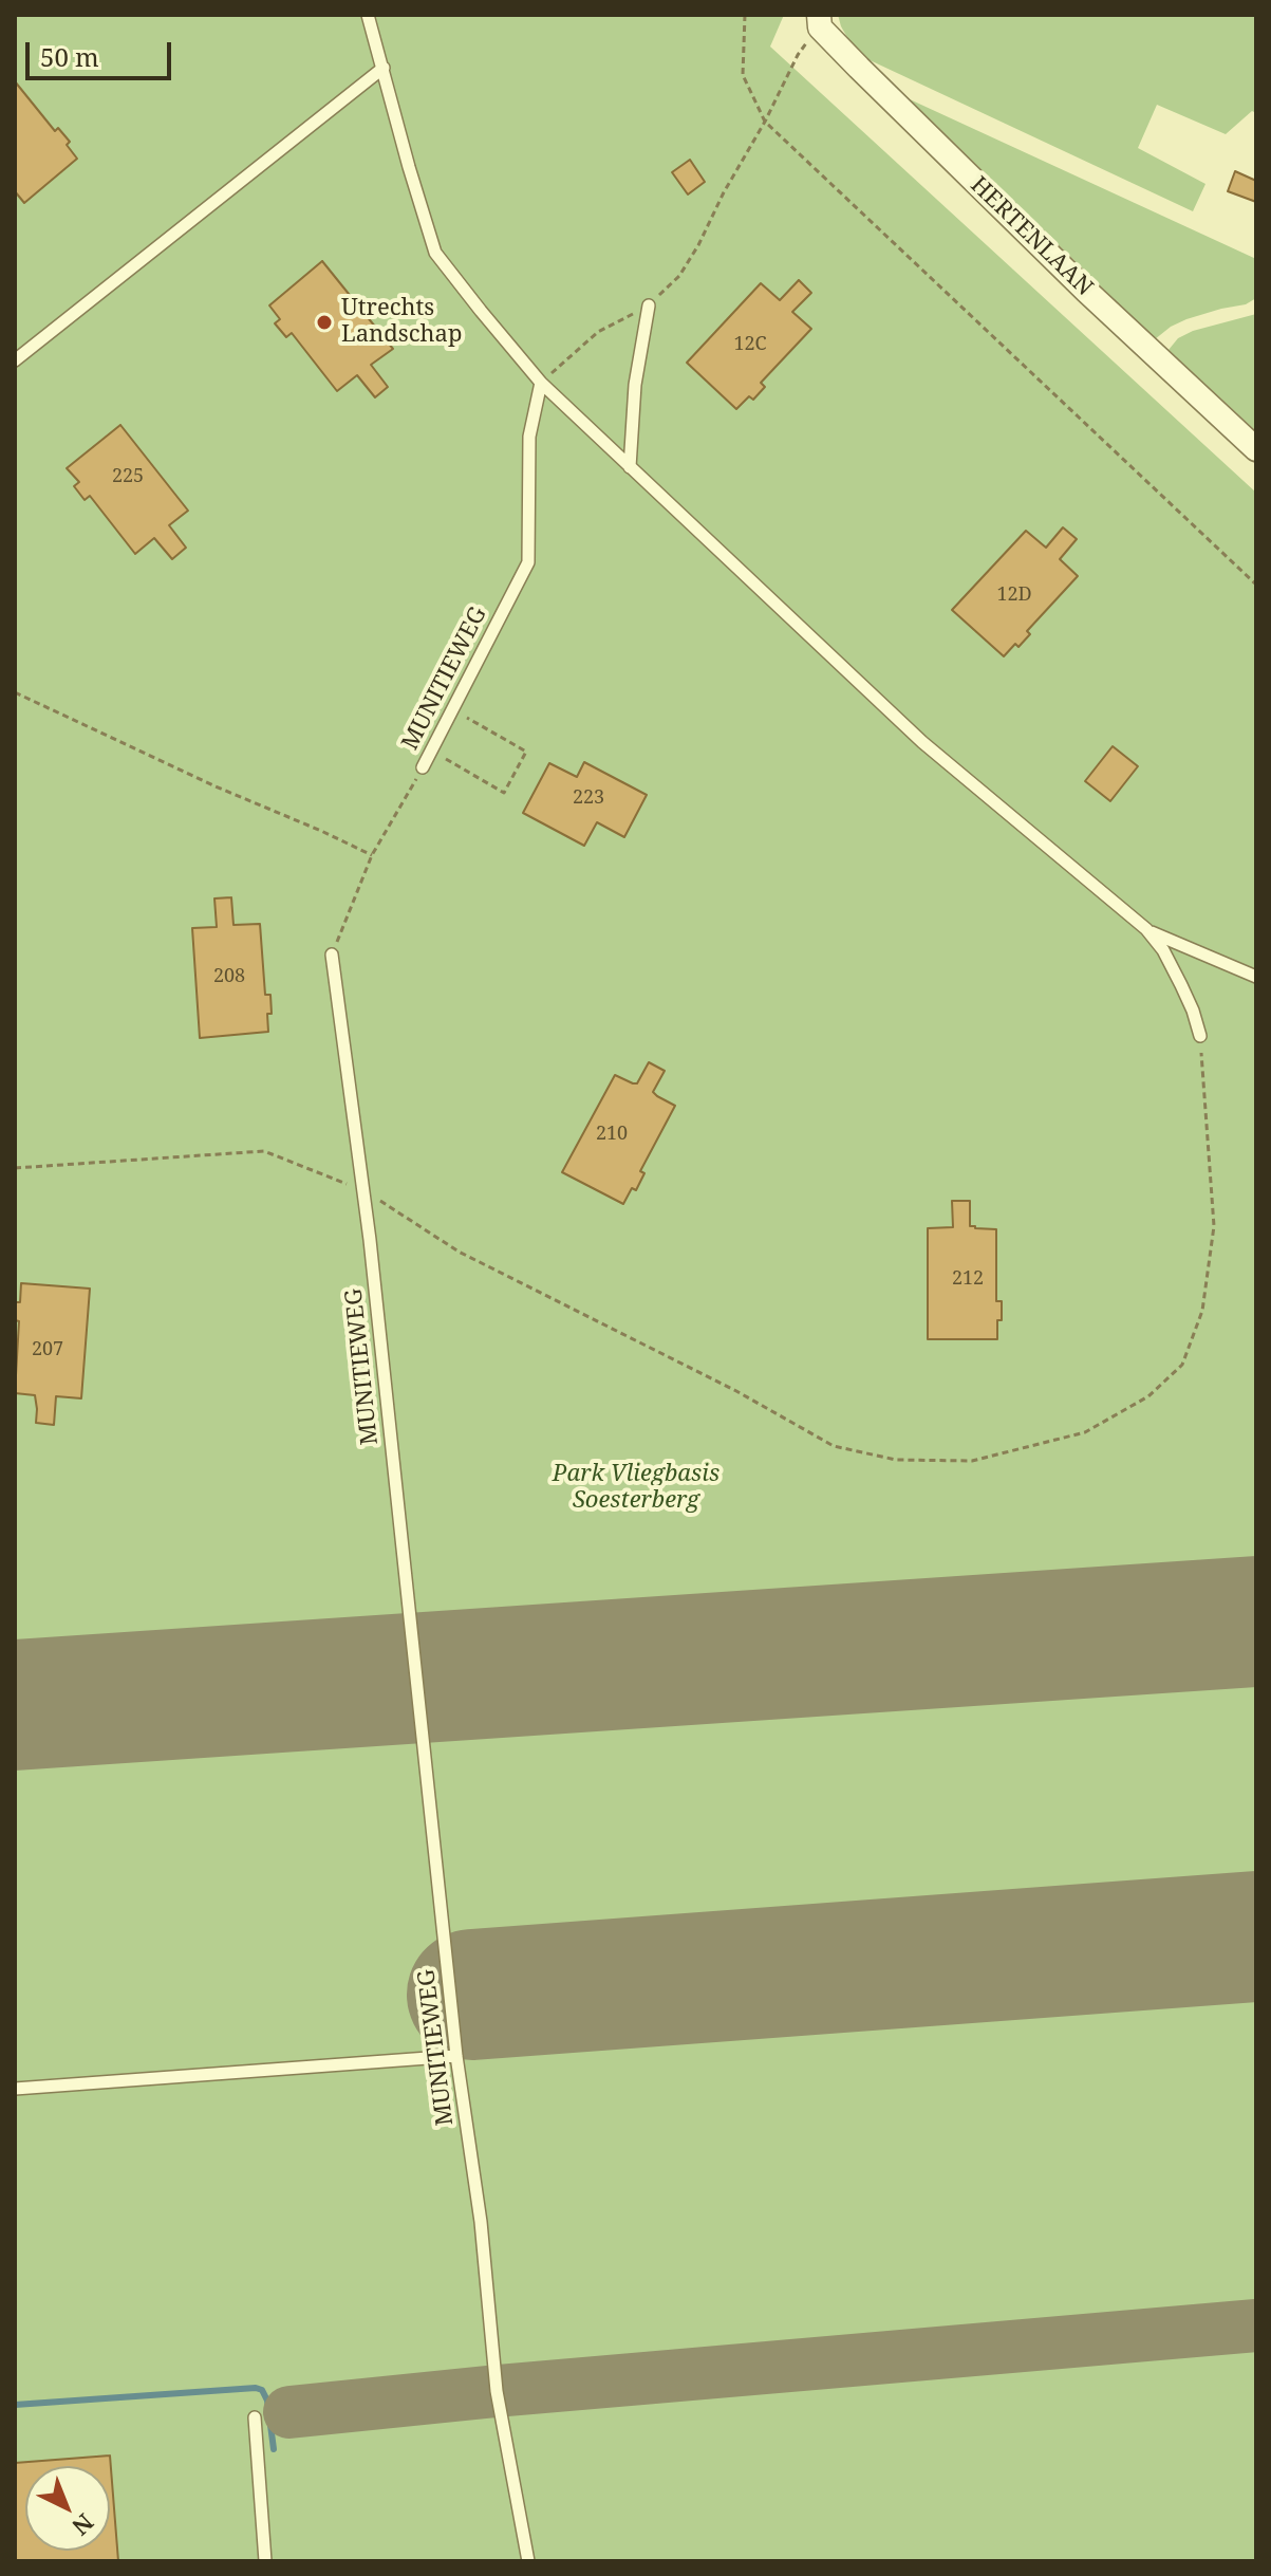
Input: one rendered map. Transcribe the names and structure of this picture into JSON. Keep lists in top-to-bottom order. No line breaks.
{"streets":{"street":["HERTENLAAN"],"lane":["MUNITIEWEG"]},"parks":["Park Vliegbasis Soesterberg"],"places":["Utrechts Landschap"],"house_numbers":["12C","225","12D","223","208","210","212","207"],"scale_bar":"50 m","north":"bottom right"}
